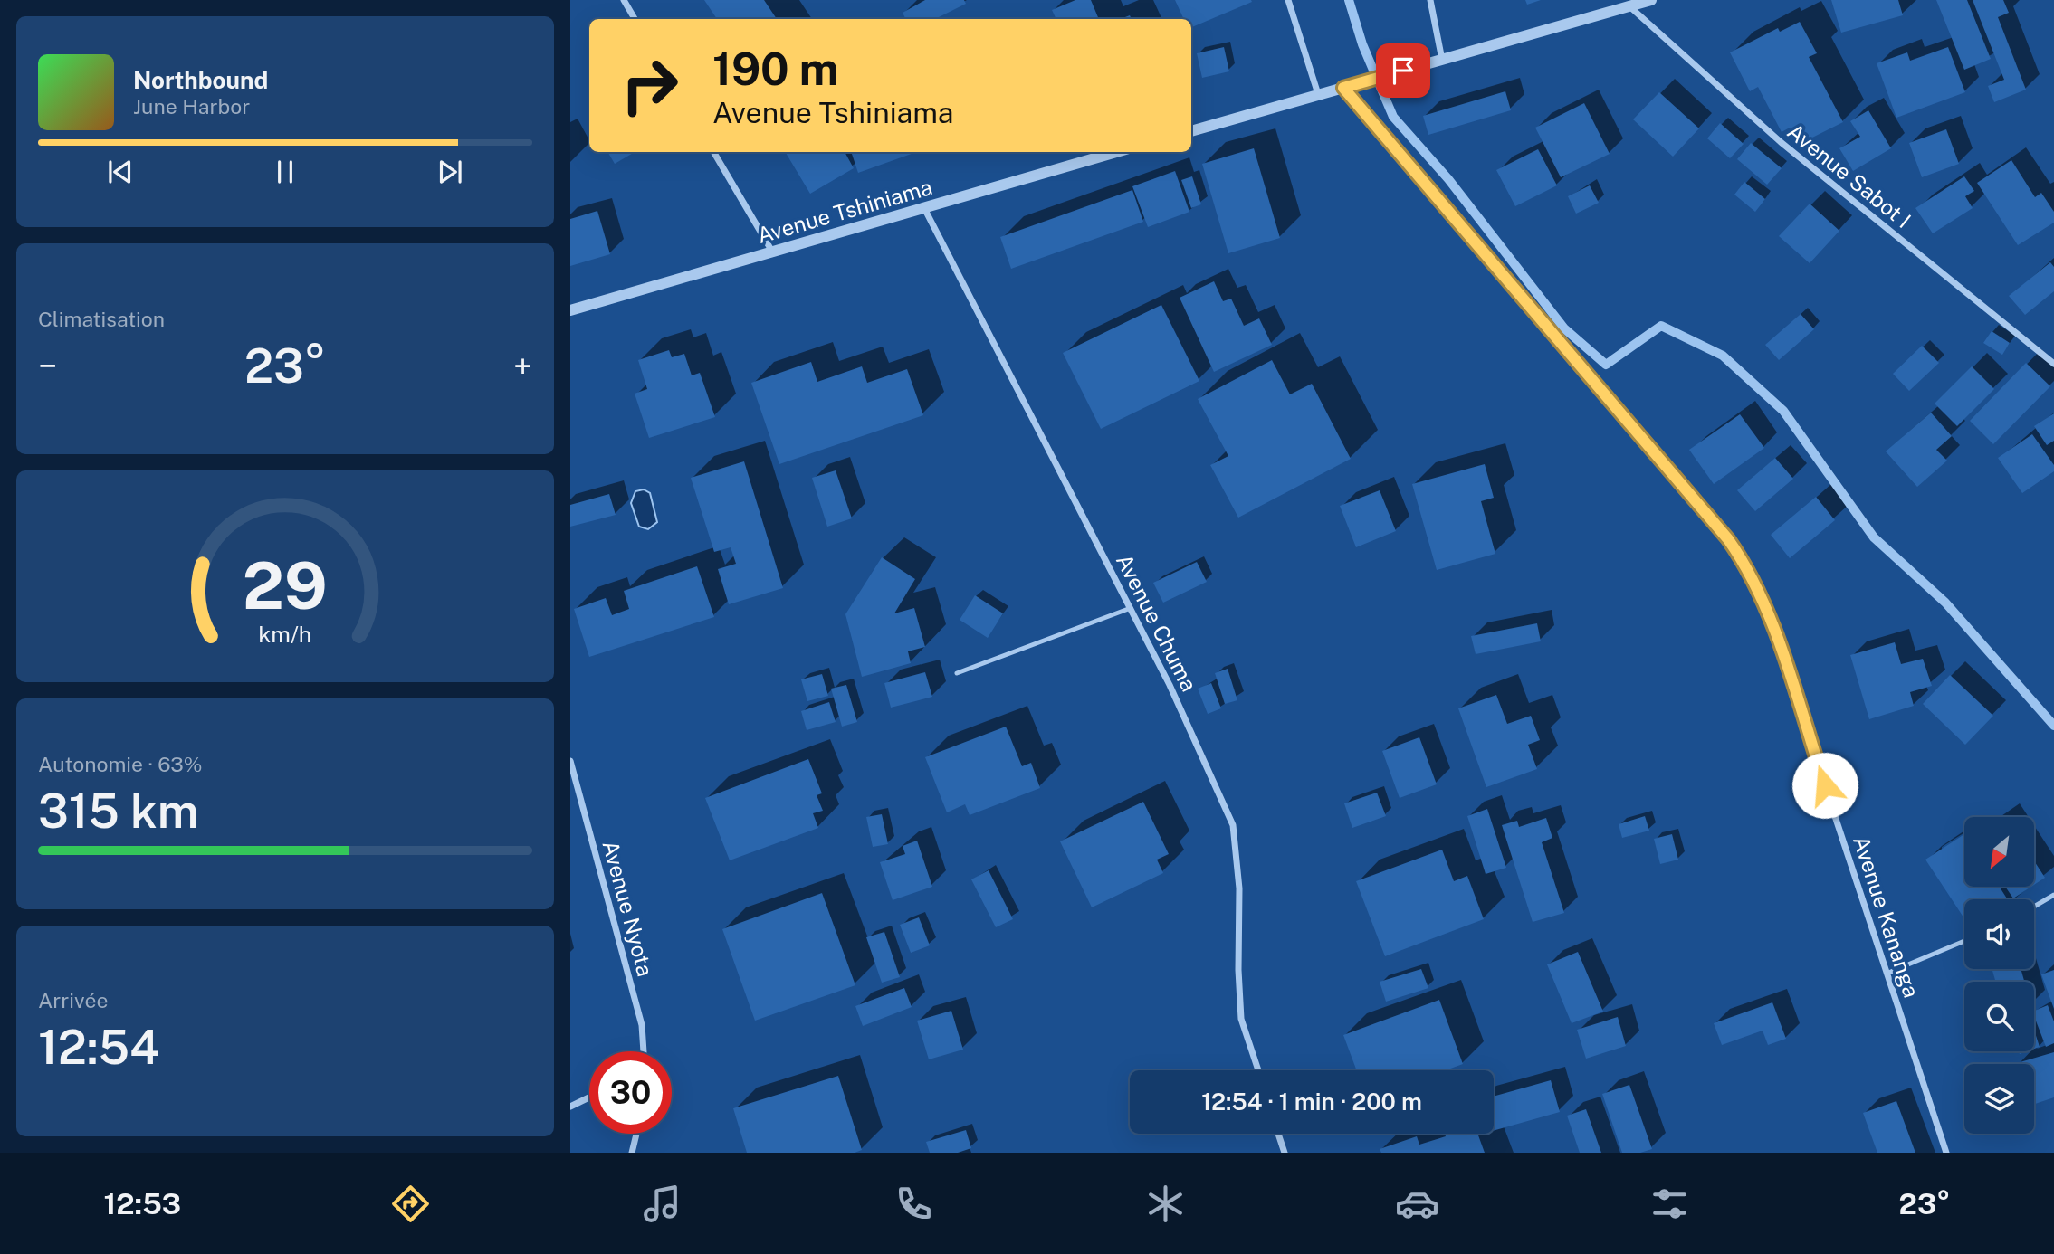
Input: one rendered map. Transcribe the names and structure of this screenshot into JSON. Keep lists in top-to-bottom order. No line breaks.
{"streets":{"street":["Avenue Sabot I","Avenue Tshiniama","Avenue Chuma","Avenue Nyota","Avenue Kananga"]},"crossings":[["Avenue Tshiniama","Avenue Chuma"]],"north":"bottom left","page":{"turn":["190 m","Avenue Tshiniama"],"song":["Northbound","June Harbor"],"tile":["Climatisation",["Autonomie · 63%","315 km"],["Arrivée","12:54"]],"heat":["−","23°","+"],"limit":"30","trip":"12:54 · 1 min · 200 m","tabs":["12:53","23°"],"gauge":["29","km/h"]}}
